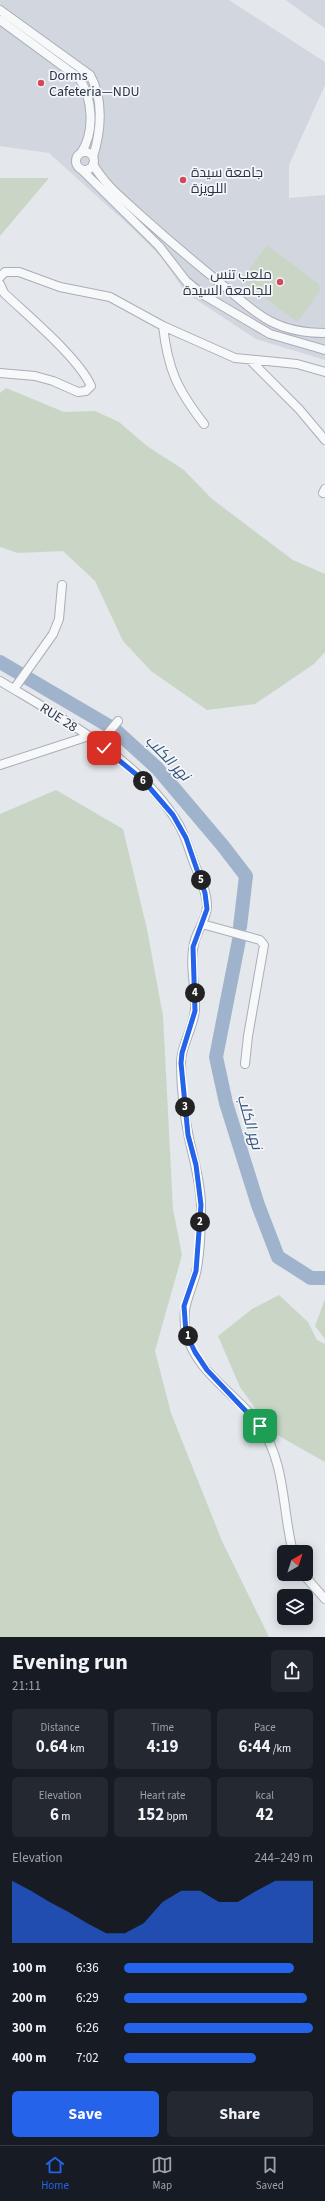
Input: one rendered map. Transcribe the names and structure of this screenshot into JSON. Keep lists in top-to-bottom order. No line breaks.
{"streets":{"street":["RUE 28"]},"water":["نهر الكلب"],"places":["Dorms Cafeteria—NDU","جامعة سيدة اللويزة","ملعب تنس للجامعة السيدة"],"north":"top right","page":{"pins":["6","5","4","3","2","1"],"heading":["Evening run","21:11"],"stats":[["Distance","0.64 km"],["Time","4:19"],["Pace","6:44 /km"],["Elevation","6 m"],["Heart rate","152 bpm"],["kcal","42"]],"chart":["Elevation","244–249 m"],"list":[{"name":"100 m","note":"6:36"},{"name":"200 m","note":"6:29"},{"name":"300 m","note":"6:26"},{"name":"400 m","note":"7:02"}],"buttons":["Save","Share"],"tabs":["Home","Map","Saved"]}}
